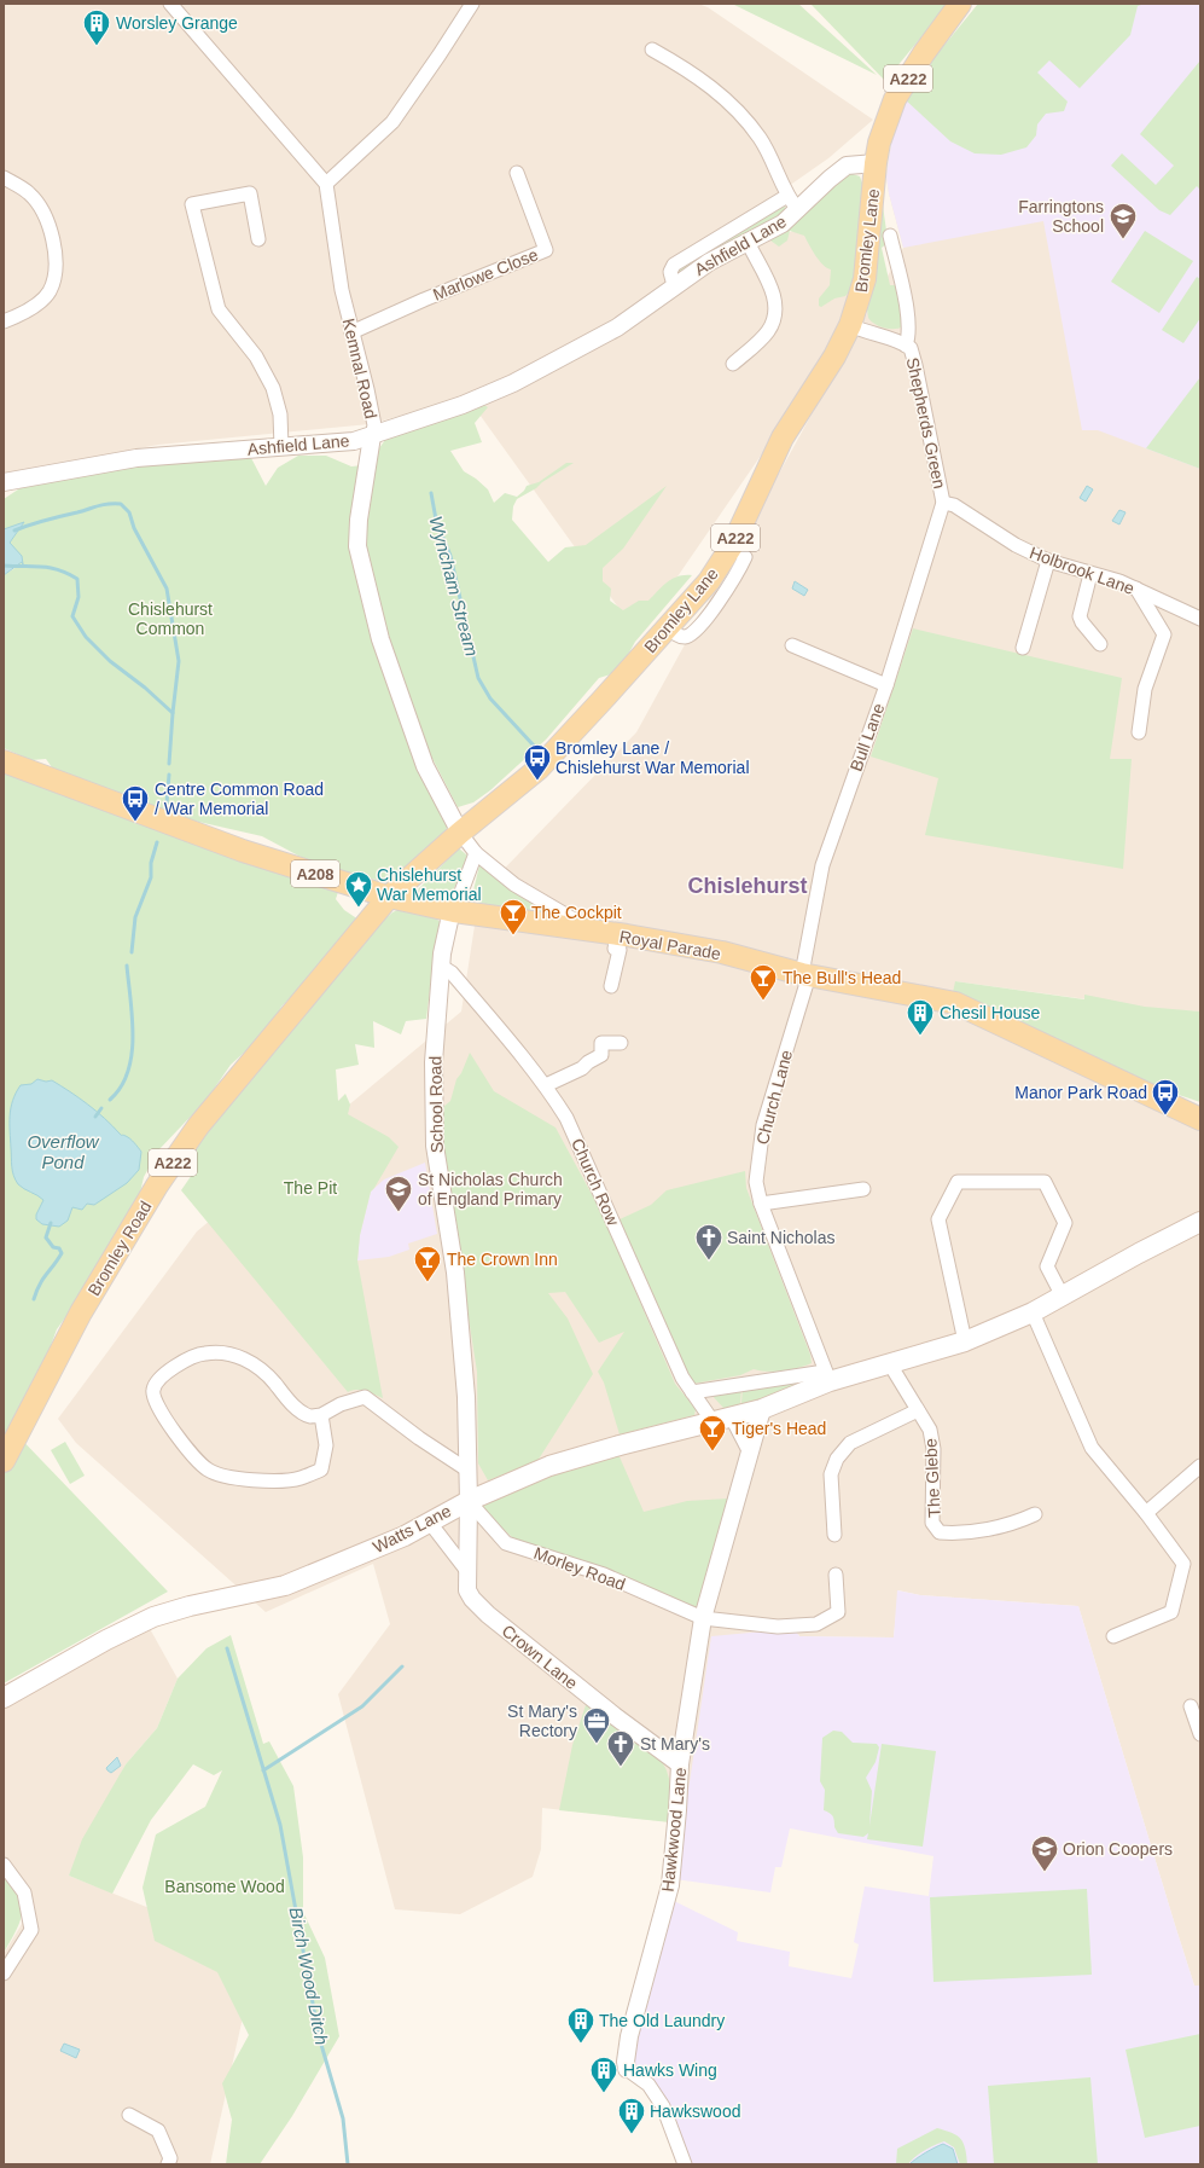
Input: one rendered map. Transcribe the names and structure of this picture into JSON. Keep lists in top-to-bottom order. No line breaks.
{"streets":{"main road":["A222","Bromley Lane","A208","Royal Parade","Bromley Road","Watts Lane"],"street":["Ashfield Lane","Marlowe Close","Kemnal Road","Shepherds Green","Holbrook Lane","Bull Lane","Church Lane","School Road","Church Row","The Glebe","Morley Road","Crown Lane","Hawkwood Lane"]},"crossings":[["A222","Bromley Lane"],["A222","Ashfield Lane"],["Bromley Lane","Ashfield Lane"],["Bromley Lane","Kemnal Road"],["Bromley Lane","Shepherds Green"],["Bromley Lane","A208"],["Bromley Lane","Royal Parade"],["Bromley Lane","Bromley Road"],["Ashfield Lane","Kemnal Road"],["Marlowe Close","Kemnal Road"],["Shepherds Green","Holbrook Lane"],["Shepherds Green","Bull Lane"],["Holbrook Lane","Bull Lane"],["Bull Lane","A208"],["Bull Lane","Royal Parade"],["Bull Lane","Church Lane"],["A208","Royal Parade"],["A208","Church Lane"],["A208","Bromley Road"],["Royal Parade","Church Lane"],["Royal Parade","School Road"],["Royal Parade","Bromley Road"],["Church Lane","Watts Lane"],["School Road","Church Row"],["School Road","Watts Lane"],["School Road","Morley Road"],["School Road","Crown Lane"],["Church Row","Watts Lane"],["Watts Lane","Morley Road"],["Watts Lane","Crown Lane"],["Watts Lane","Hawkwood Lane"],["Morley Road","Crown Lane"],["Morley Road","Hawkwood Lane"],["Crown Lane","Hawkwood Lane"]],"districts":["Chislehurst"],"water":["Wyncham Stream","Overflow Pond","Birch Wood Ditch"],"parks":["Chislehurst Common","The Pit","Bansome Wood"],"places":{"building":["Worsley Grange","Chesil House","The Old Laundry","Hawks Wing","Hawkswood"],"school or university":["Farringtons School","St Nicholas Church of England Primary","Orion Coopers"],"bus stop":["Bromley Lane / Chislehurst War Memorial","Centre Common Road / War Memorial","Manor Park Road"],"place":["Chislehurst War Memorial"],"bar":["The Cockpit","The Bull's Head","The Crown Inn","Tiger's Head"],"church":["Saint Nicholas","St Mary's"],"office":["St Mary's Rectory"]}}
